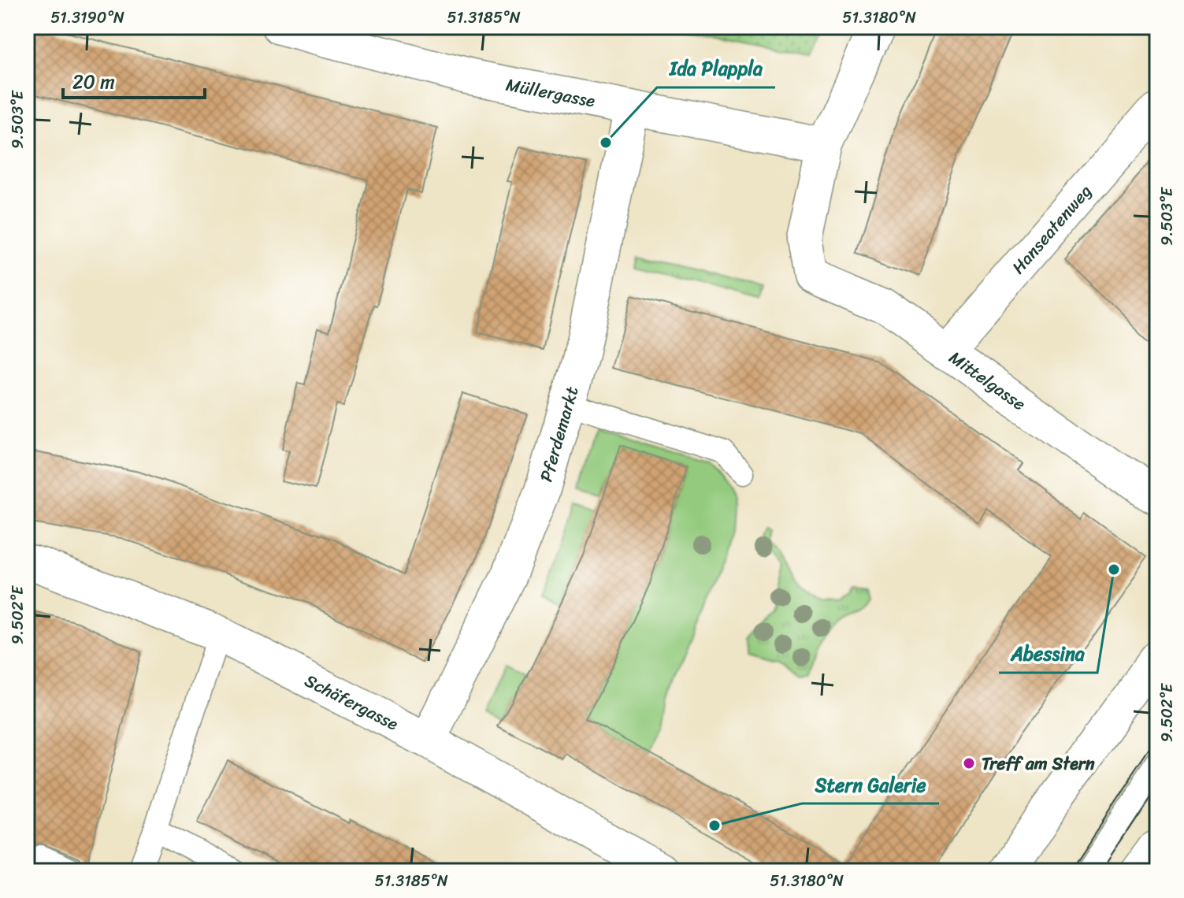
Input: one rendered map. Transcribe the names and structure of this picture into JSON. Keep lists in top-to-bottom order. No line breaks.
{"streets":{"street":["Müllergasse","Hanseatenweg","Mittelgasse","Pferdemarkt","Schäfergasse"]},"crossings":[["Müllergasse","Mittelgasse"],["Müllergasse","Pferdemarkt"],["Hanseatenweg","Mittelgasse"],["Pferdemarkt","Schäfergasse"]],"places":["Ida Plappla","Abessina","Treff am Stern","Stern Galerie"],"scale_bar":"20 m","coordinates":["51.3190°N","51.3185°N","51.3180°N","9.503°E","9.502°E"]}
